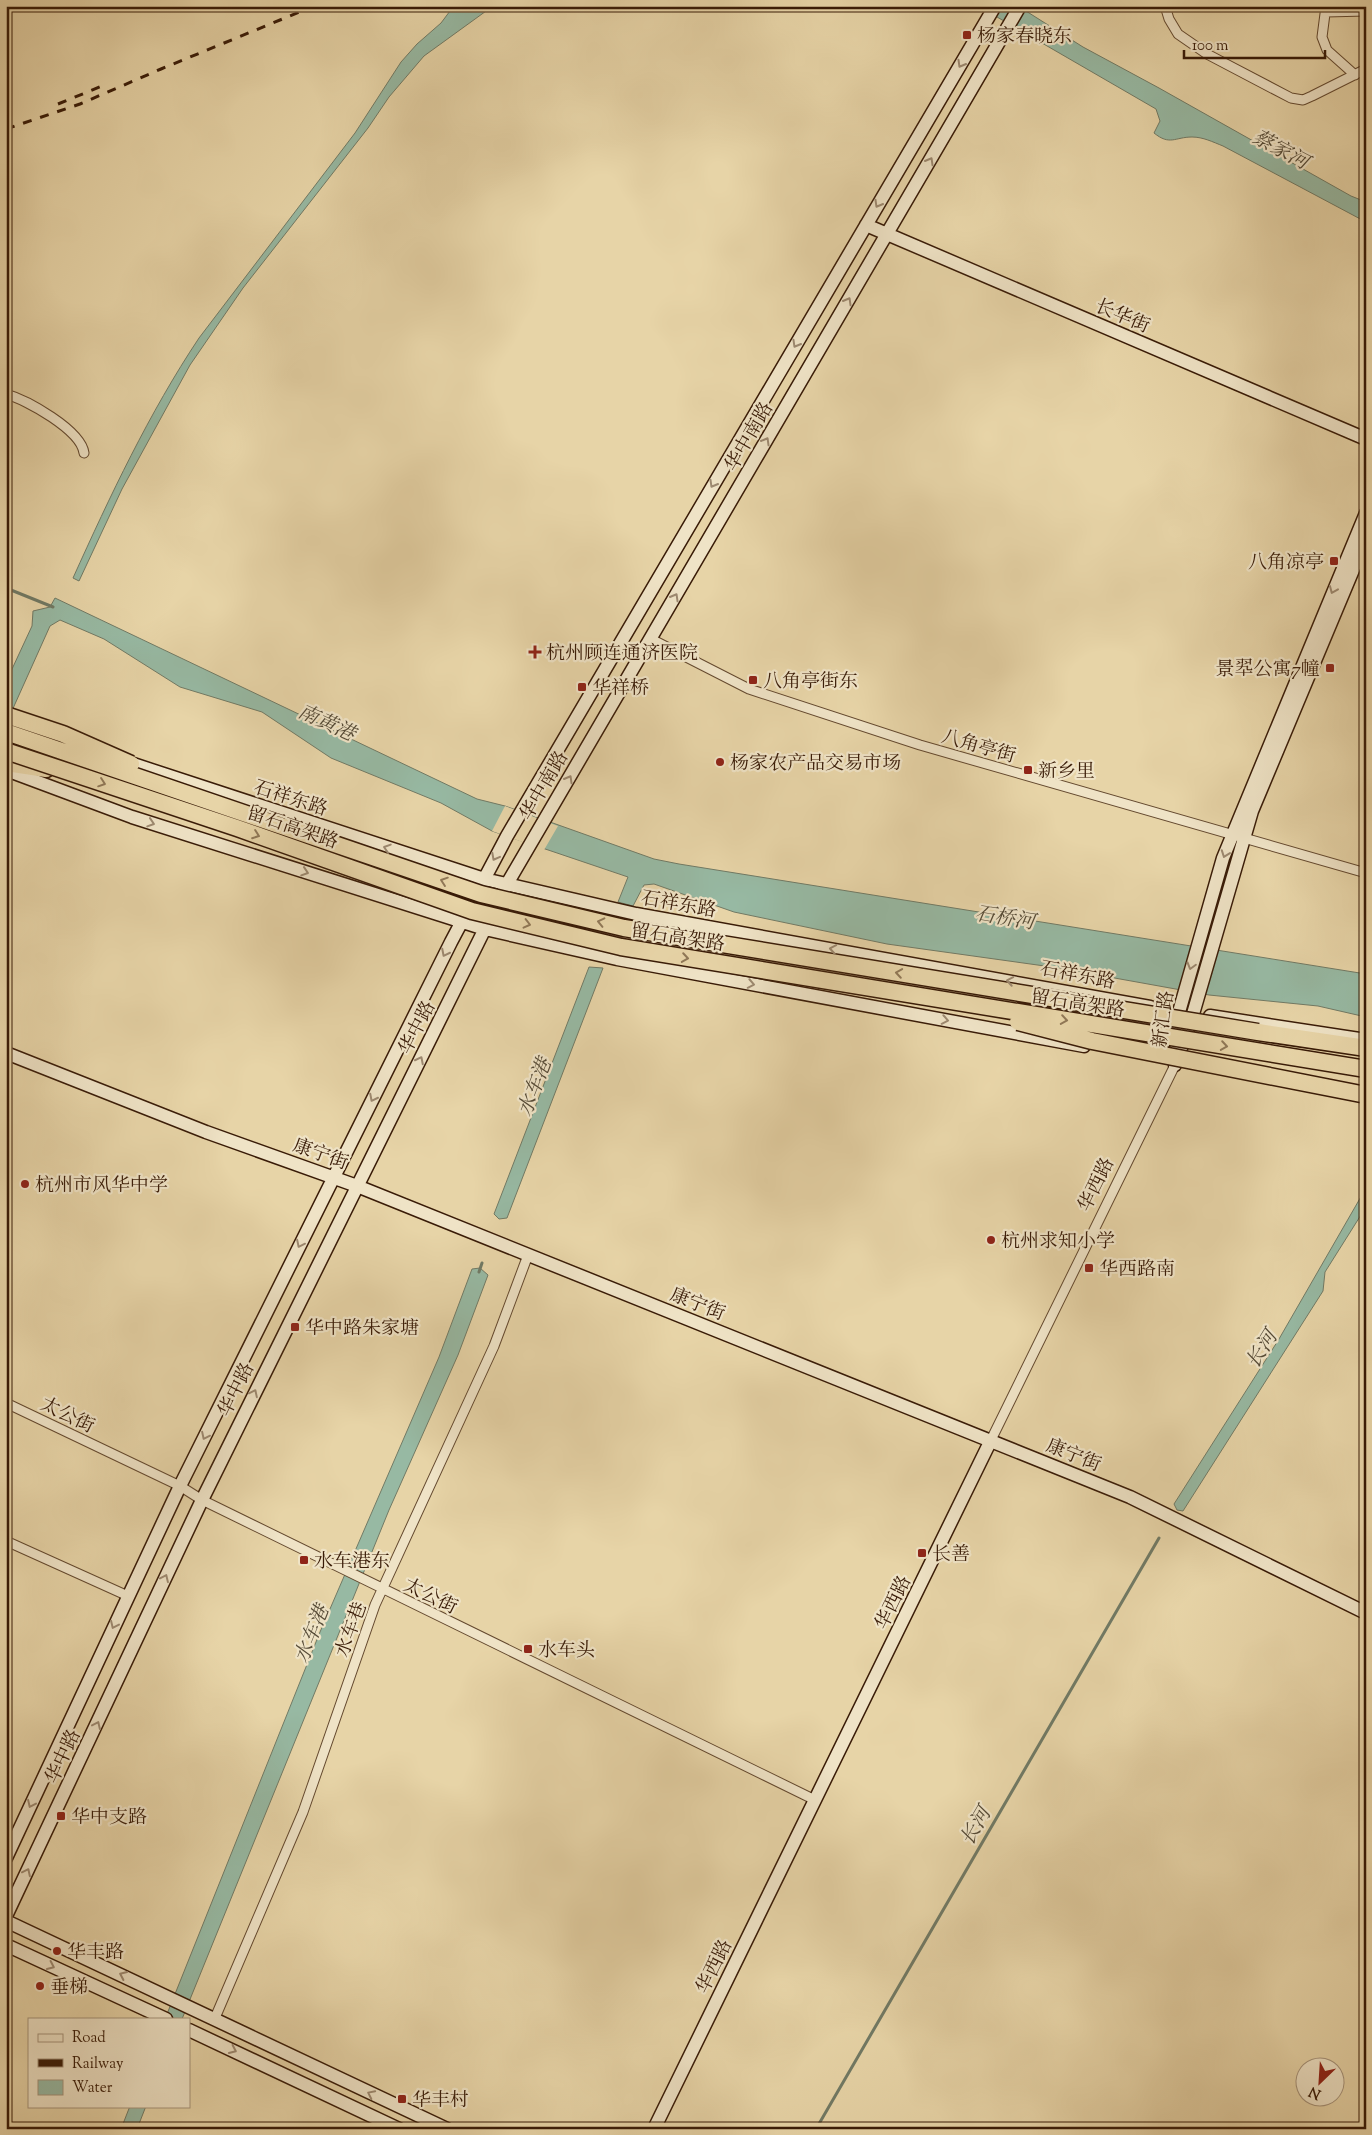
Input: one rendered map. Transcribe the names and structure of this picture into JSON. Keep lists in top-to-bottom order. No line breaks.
{"streets":{"highway":["留石高架路"],"main road":["长华街","华中南路","石祥东路","新汇路","华中路","康宁街","华西路"],"street":["八角亭街","太公街","水车巷"]},"crossings":[["长华街","华中南路"],["华中南路","八角亭街"],["华中南路","石祥东路"],["华中南路","华中路"],["八角亭街","新汇路"],["石祥东路","留石高架路"],["石祥东路","新汇路"],["石祥东路","华中路"],["新汇路","华西路"],["华中路","康宁街"],["华中路","太公街"],["康宁街","华西路"],["康宁街","水车巷"],["华西路","太公街"],["太公街","水车巷"]],"water":["蔡家河","南黄港","石桥河","水车港","长河"],"places":{"transit":["杨家春晓东","八角凉亭","景翆公寓7幢","八角亭街东","华祥桥","新乡里","华西路南","华中路朱家塘","长善","水车港东","水车头","华中支路","华丰村"],"health":["杭州顾连通济医院"],"other":["杨家农产品交易市场","杭州市风华中学","杭州求知小学","华丰路","垂梯"]},"legend":["Road","Railway","Water"],"scale_bar":"100 m","north":"bottom left"}
